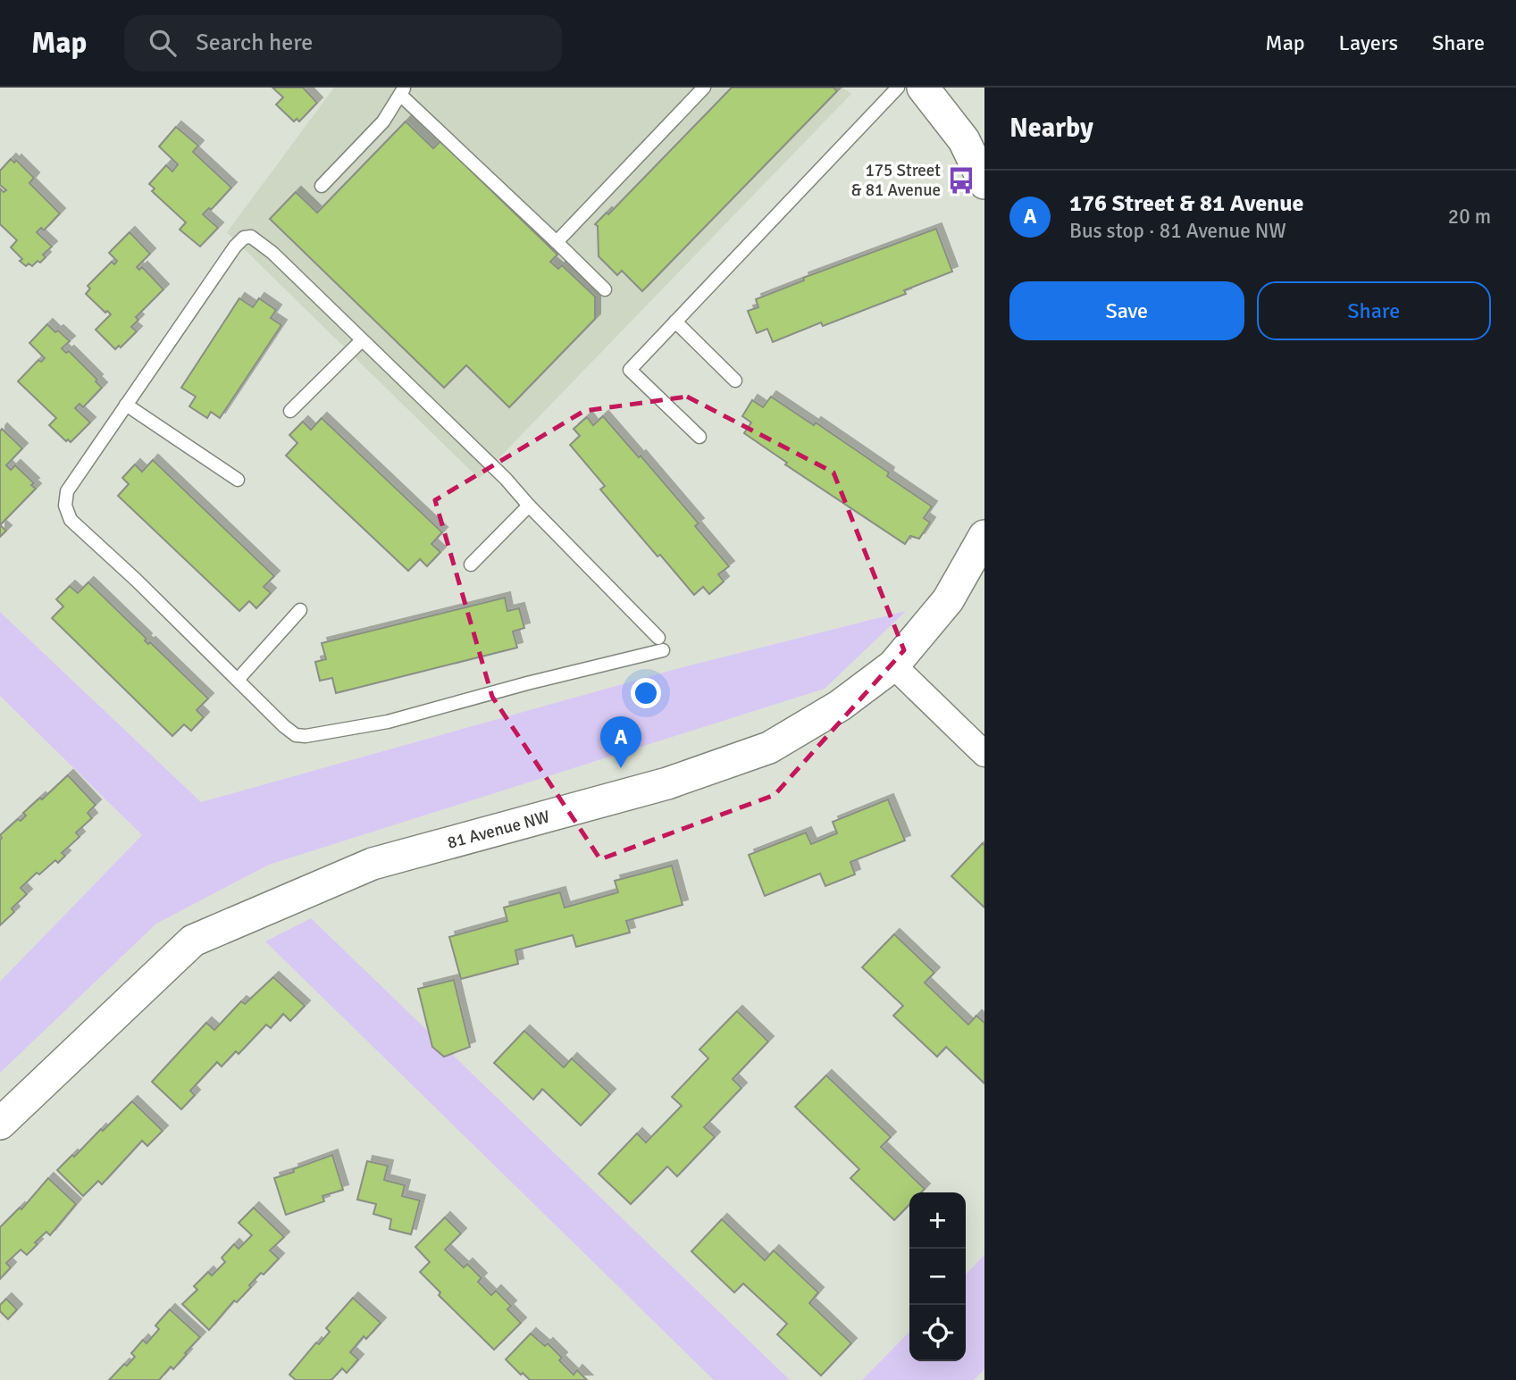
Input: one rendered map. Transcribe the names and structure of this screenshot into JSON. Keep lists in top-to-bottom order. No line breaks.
{"streets":{"street":["81 Avenue NW"]},"places":{"bus stop":["175 Street & 81 Avenue"]},"page":{"header":"Map","search":"Search here","nav":["Map","Layers","Share"],"heading":"Nearby","list":[{"mark":"A","name":"176 Street & 81 Avenue","note":"Bus stop · 81 Avenue NW","value":"20 m"}],"buttons":["Save","Share"],"pins":"A","map_buttons":["+","−"]}}
